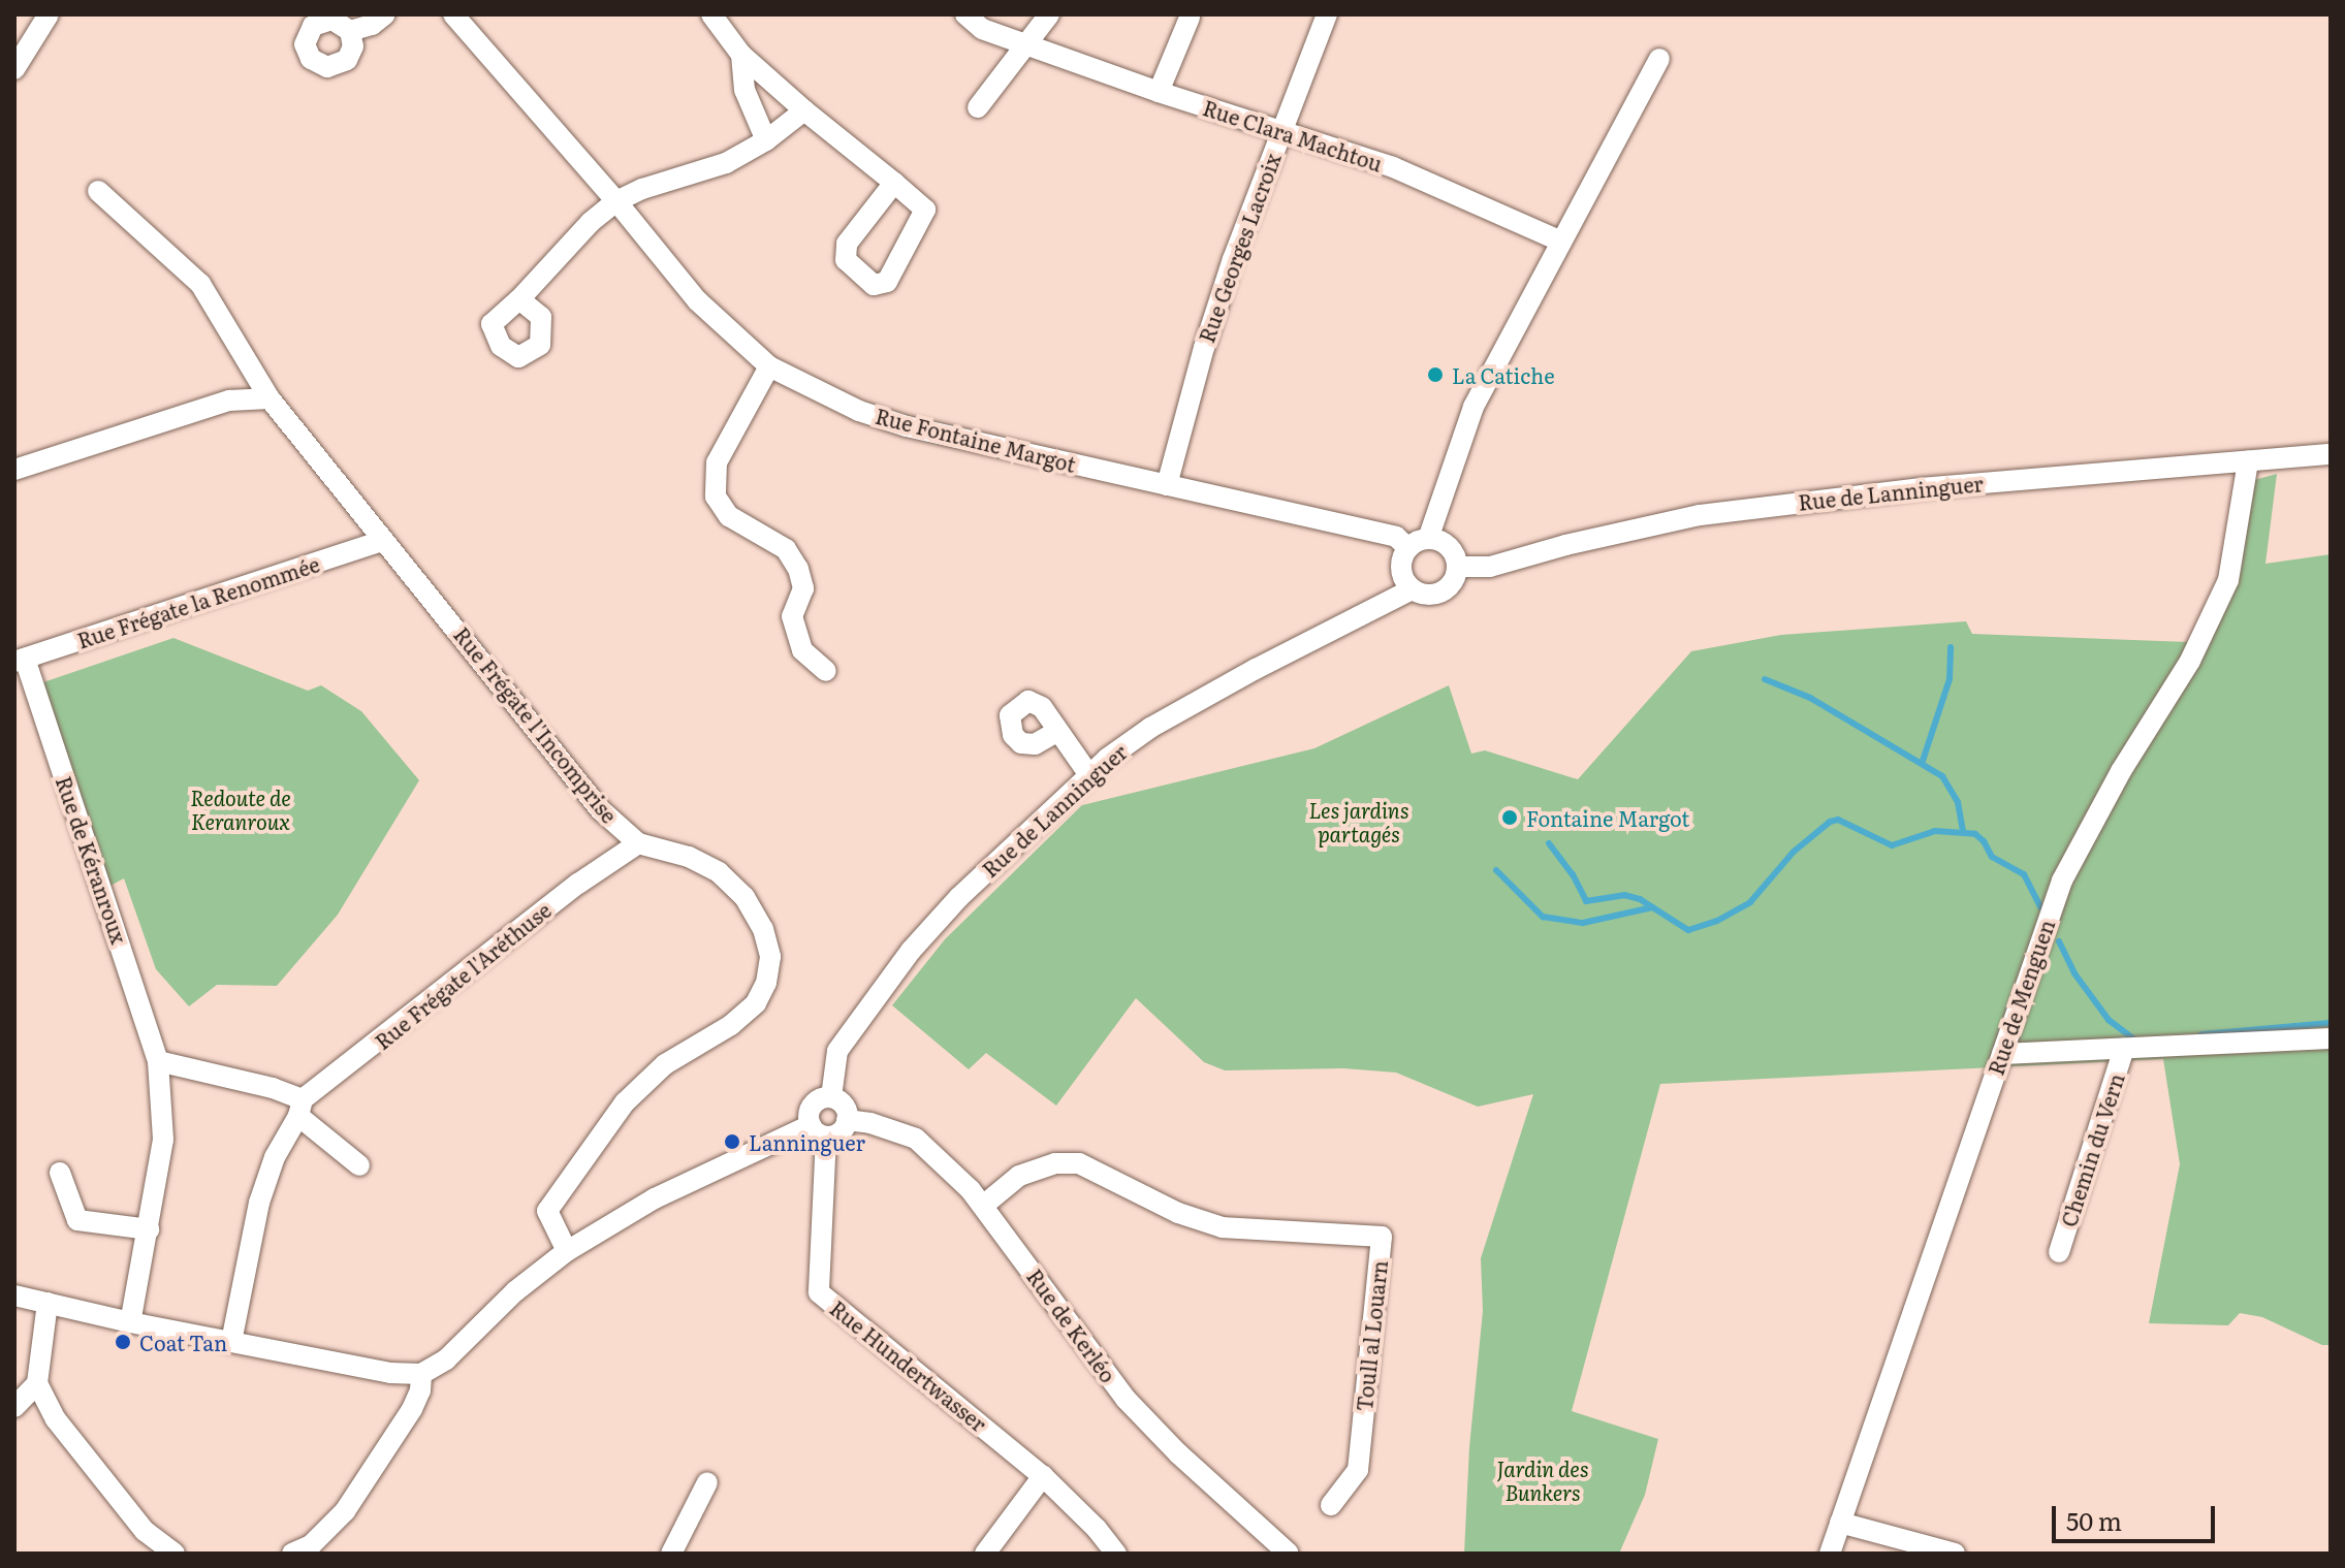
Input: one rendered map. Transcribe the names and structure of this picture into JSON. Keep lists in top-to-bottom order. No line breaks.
{"streets":{"street":["Rue Clara Machtou","Rue Georges Lacroix","Rue Fontaine Margot","Rue de Lanninguer","Rue Frégate la Renommée","Rue Frégate l'Incomprise","Rue de Kéranroux","Rue Frégate l'Aréthuse","Rue de Menguen","Chemin du Vern","Rue de Kerléo","Toull al Louarn","Rue Hundertwasser"]},"crossings":[["Rue Clara Machtou","Rue Georges Lacroix"],["Rue Georges Lacroix","Rue Fontaine Margot"],["Rue Fontaine Margot","Rue de Lanninguer"],["Rue de Lanninguer","Rue de Menguen"],["Rue de Lanninguer","Rue de Kerléo"],["Rue de Lanninguer","Rue Hundertwasser"],["Rue Frégate la Renommée","Rue Frégate l'Incomprise"],["Rue Frégate la Renommée","Rue de Kéranroux"],["Rue Frégate l'Incomprise","Rue Frégate l'Aréthuse"],["Rue de Menguen","Chemin du Vern"],["Rue de Kerléo","Toull al Louarn"],["Rue de Kerléo","Rue Hundertwasser"]],"parks":["Redoute de Keranroux","Les jardins partagés","Jardin des Bunkers"],"places":["La Catiche","Fontaine Margot","Lanninguer","Coat Tan"],"scale_bar":"50 m"}
